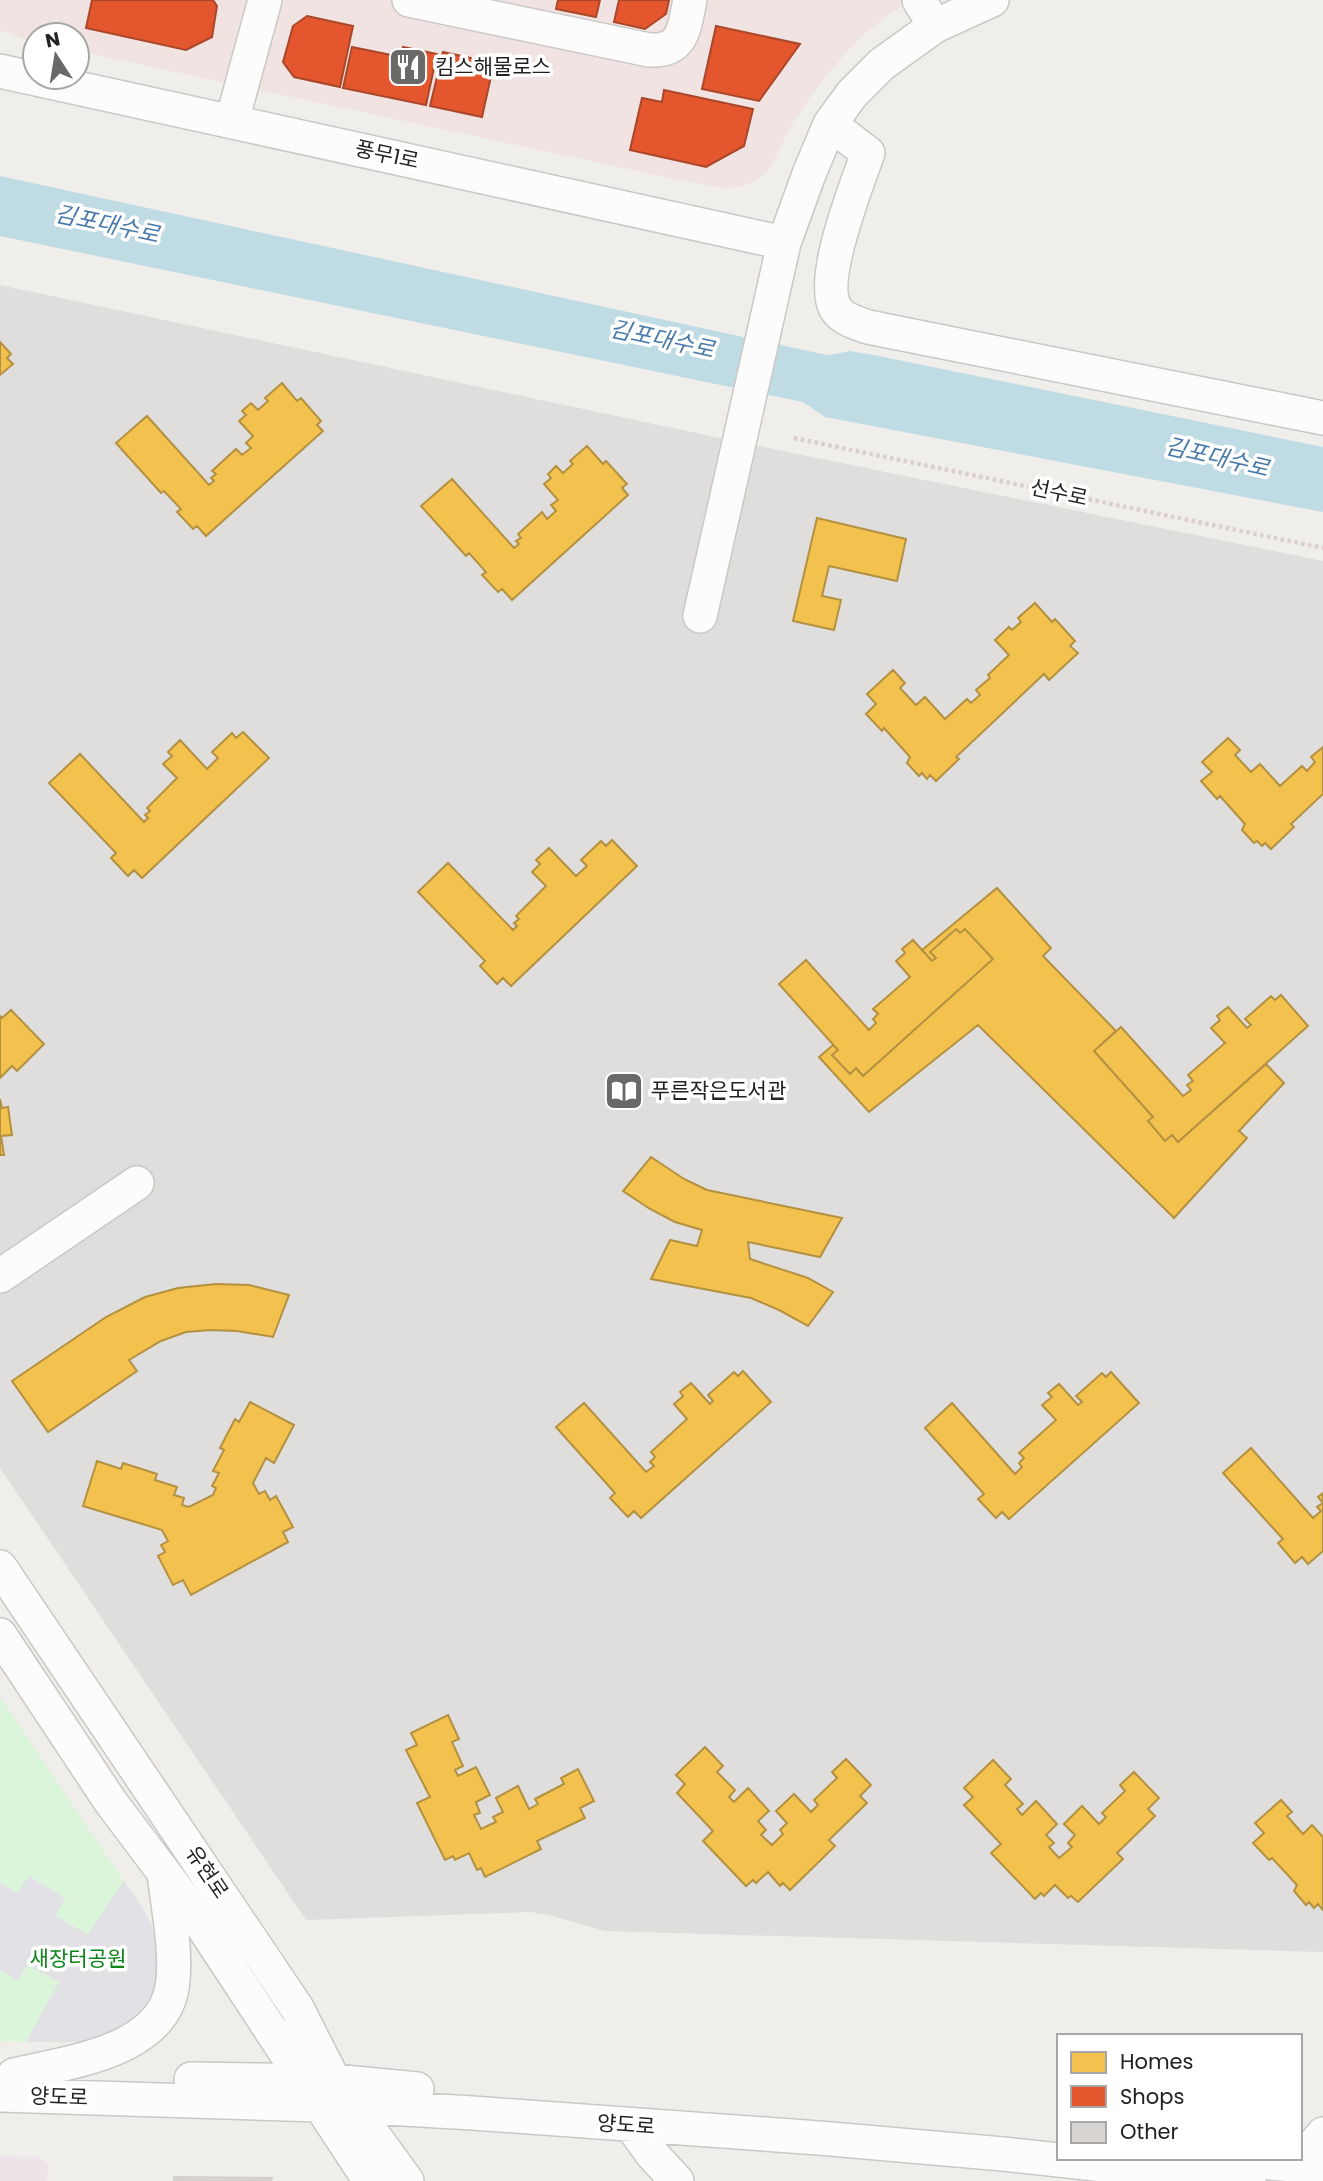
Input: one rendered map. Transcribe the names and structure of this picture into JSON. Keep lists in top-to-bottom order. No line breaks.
{"streets":{"street":["풍무1로","유현로","양도로"],"path":["선수로"]},"crossings":[["유현로","양도로"]],"water":["김포대수로"],"parks":["새장터공원"],"places":{"restaurant":["킴스해물로스"],"library":["푸른작은도서관"]},"legend":["Homes","Shops","Other"],"north":"top"}
